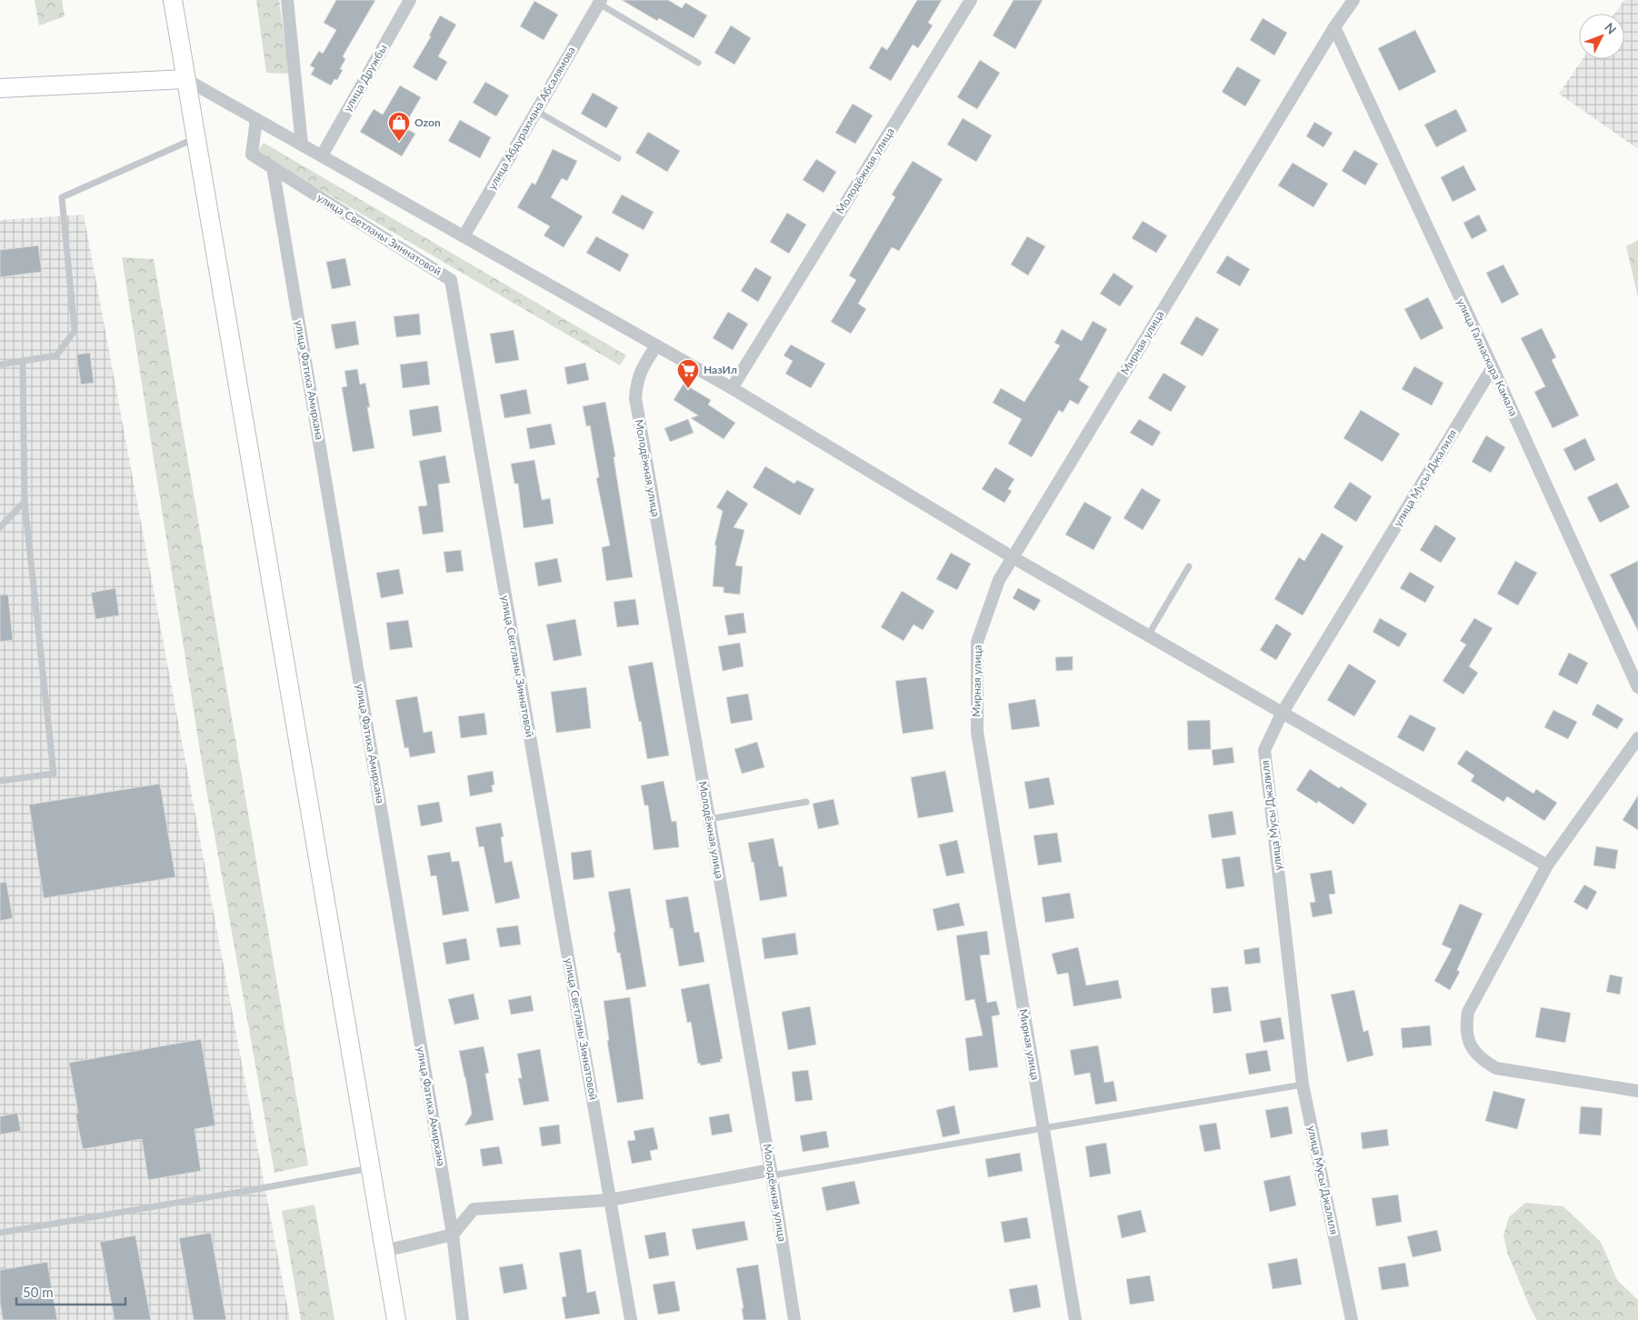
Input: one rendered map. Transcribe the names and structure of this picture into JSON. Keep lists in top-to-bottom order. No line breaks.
{"streets":{"street":["улица Дружбы","улица Абдурахмана Абсалямова","Молодёжная улица","улица Светланы Зиннатовой","Мирная улица","улица Галиаскара Камала","улица Фатиха Амирхана","улица Мусы Джалиля"]},"crossings":[["улица Светланы Зиннатовой","улица Фатиха Амирхана"],["Мирная улица","улица Галиаскара Камала"],["улица Галиаскара Камала","улица Мусы Джалиля"]],"places":{"shop":["Ozon"],"supermarket":["НазИл"]},"scale_bar":"50 m","north":"top right"}
